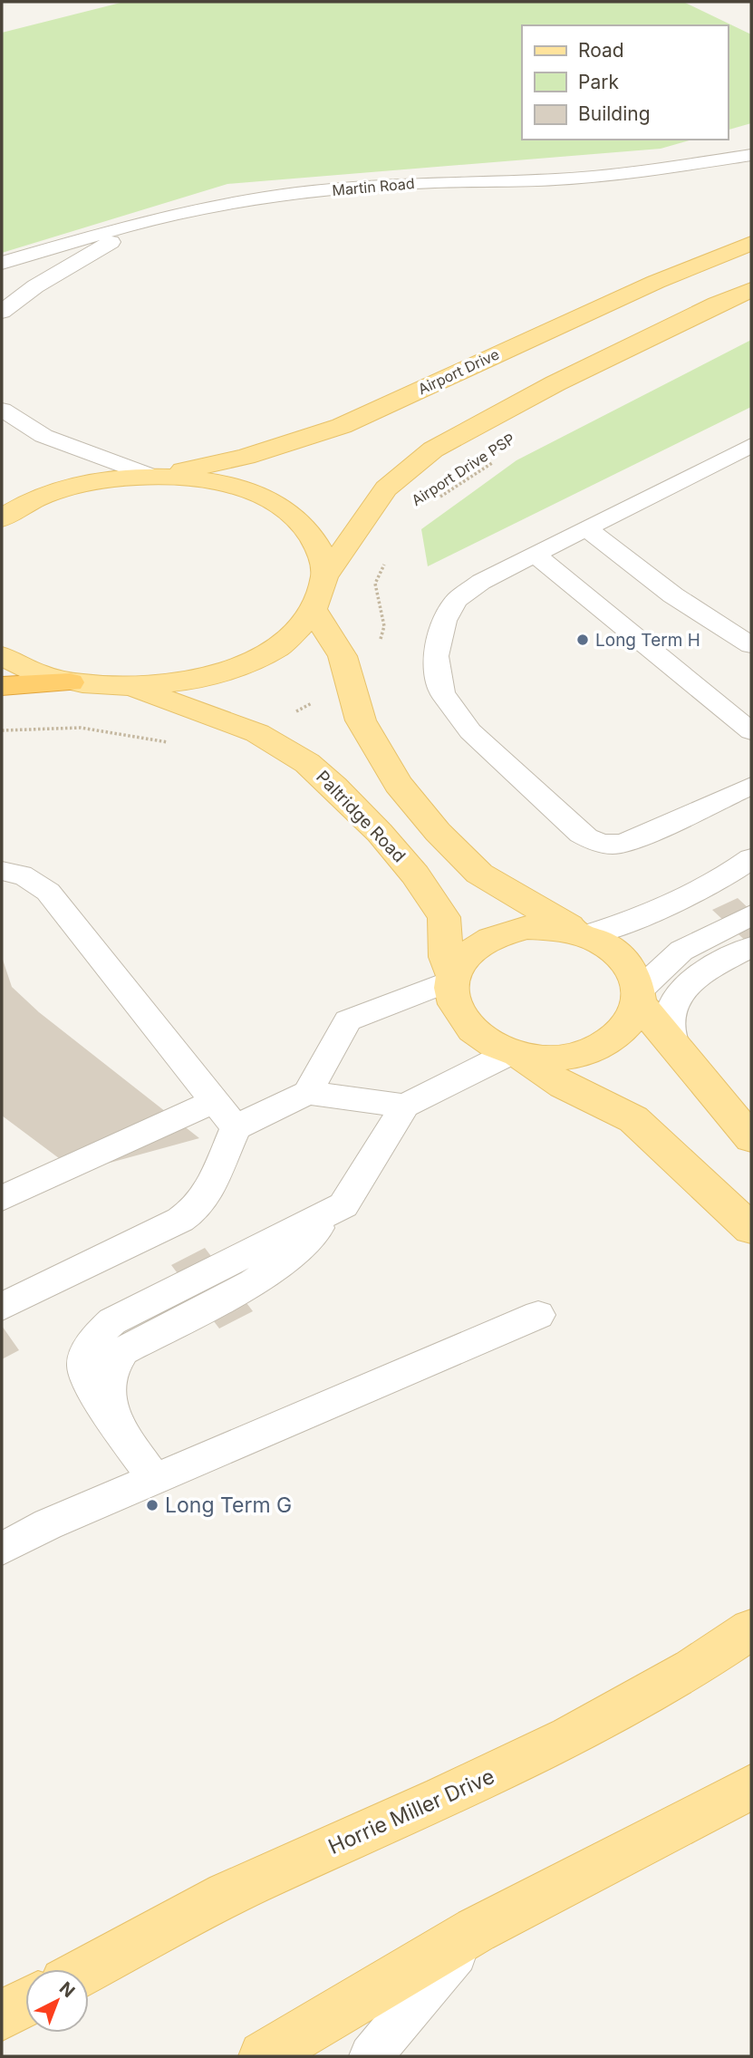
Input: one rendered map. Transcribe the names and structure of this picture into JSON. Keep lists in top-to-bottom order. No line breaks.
{"streets":{"main road":["Airport Drive","Paltridge Road","Horrie Miller Drive"],"lane":["Martin Road"],"path":["Airport Drive PSP"]},"places":["Long Term H","Long Term G"],"legend":["Road","Park","Building"],"north":"top right"}
